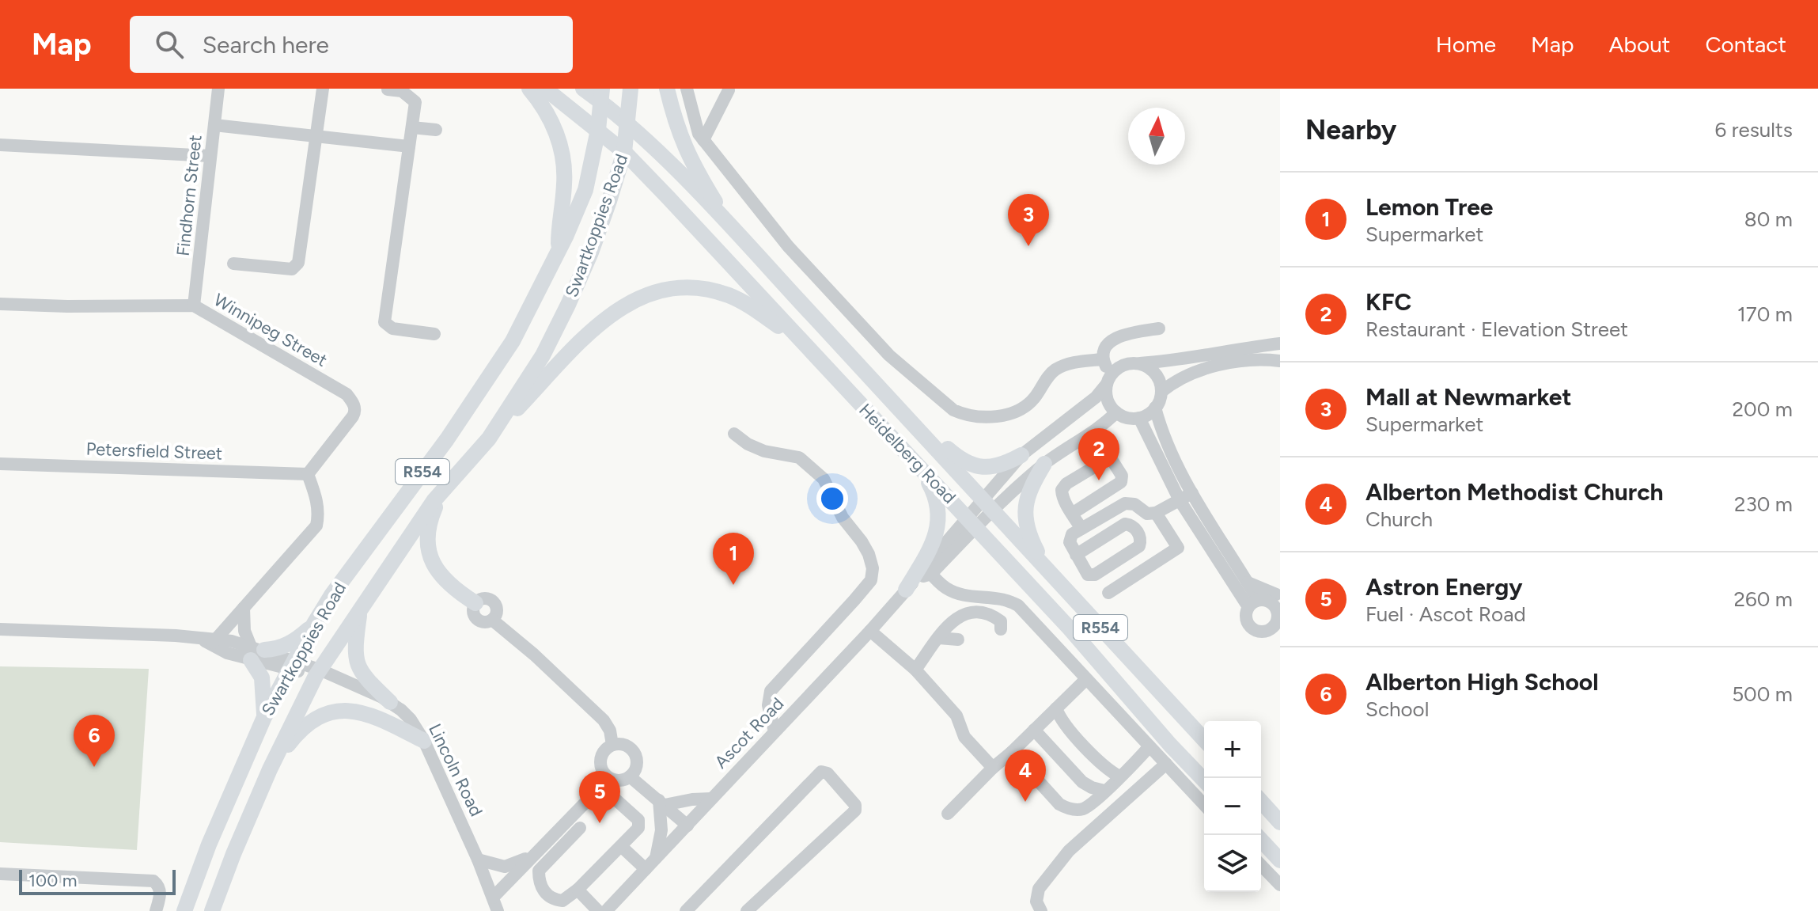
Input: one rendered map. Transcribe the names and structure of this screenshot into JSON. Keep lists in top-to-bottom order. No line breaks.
{"streets":{"main road":["Swartkoppies Road","Heidelberg Road","R554"],"street":["Findhorn Street","Winnipeg Street","Petersfield Street","Ascot Road","Lincoln Road"]},"crossings":[["Findhorn Street","Winnipeg Street"],["Swartkoppies Road","Heidelberg Road"],["Swartkoppies Road","Lincoln Road"],["Winnipeg Street","Petersfield Street"]],"scale_bar":"100 m","north":"top","page":{"header":"Map","search":"Search here","nav":["Home","Map","About","Contact"],"heading":["Nearby","6 results"],"list":[{"mark":"1","name":"Lemon Tree","note":"Supermarket","value":"80 m"},{"mark":"2","name":"KFC","note":"Restaurant · Elevation Street","value":"170 m"},{"mark":"3","name":"Mall at Newmarket","note":"Supermarket","value":"200 m"},{"mark":"4","name":"Alberton Methodist Church","note":"Church","value":"230 m"},{"mark":"5","name":"Astron Energy","note":"Fuel · Ascot Road","value":"260 m"},{"mark":"6","name":"Alberton High School","note":"School","value":"500 m"}],"pins":["3","2","1","6","4","5"],"map_buttons":["+","−"],"scale":"100 m"}}
